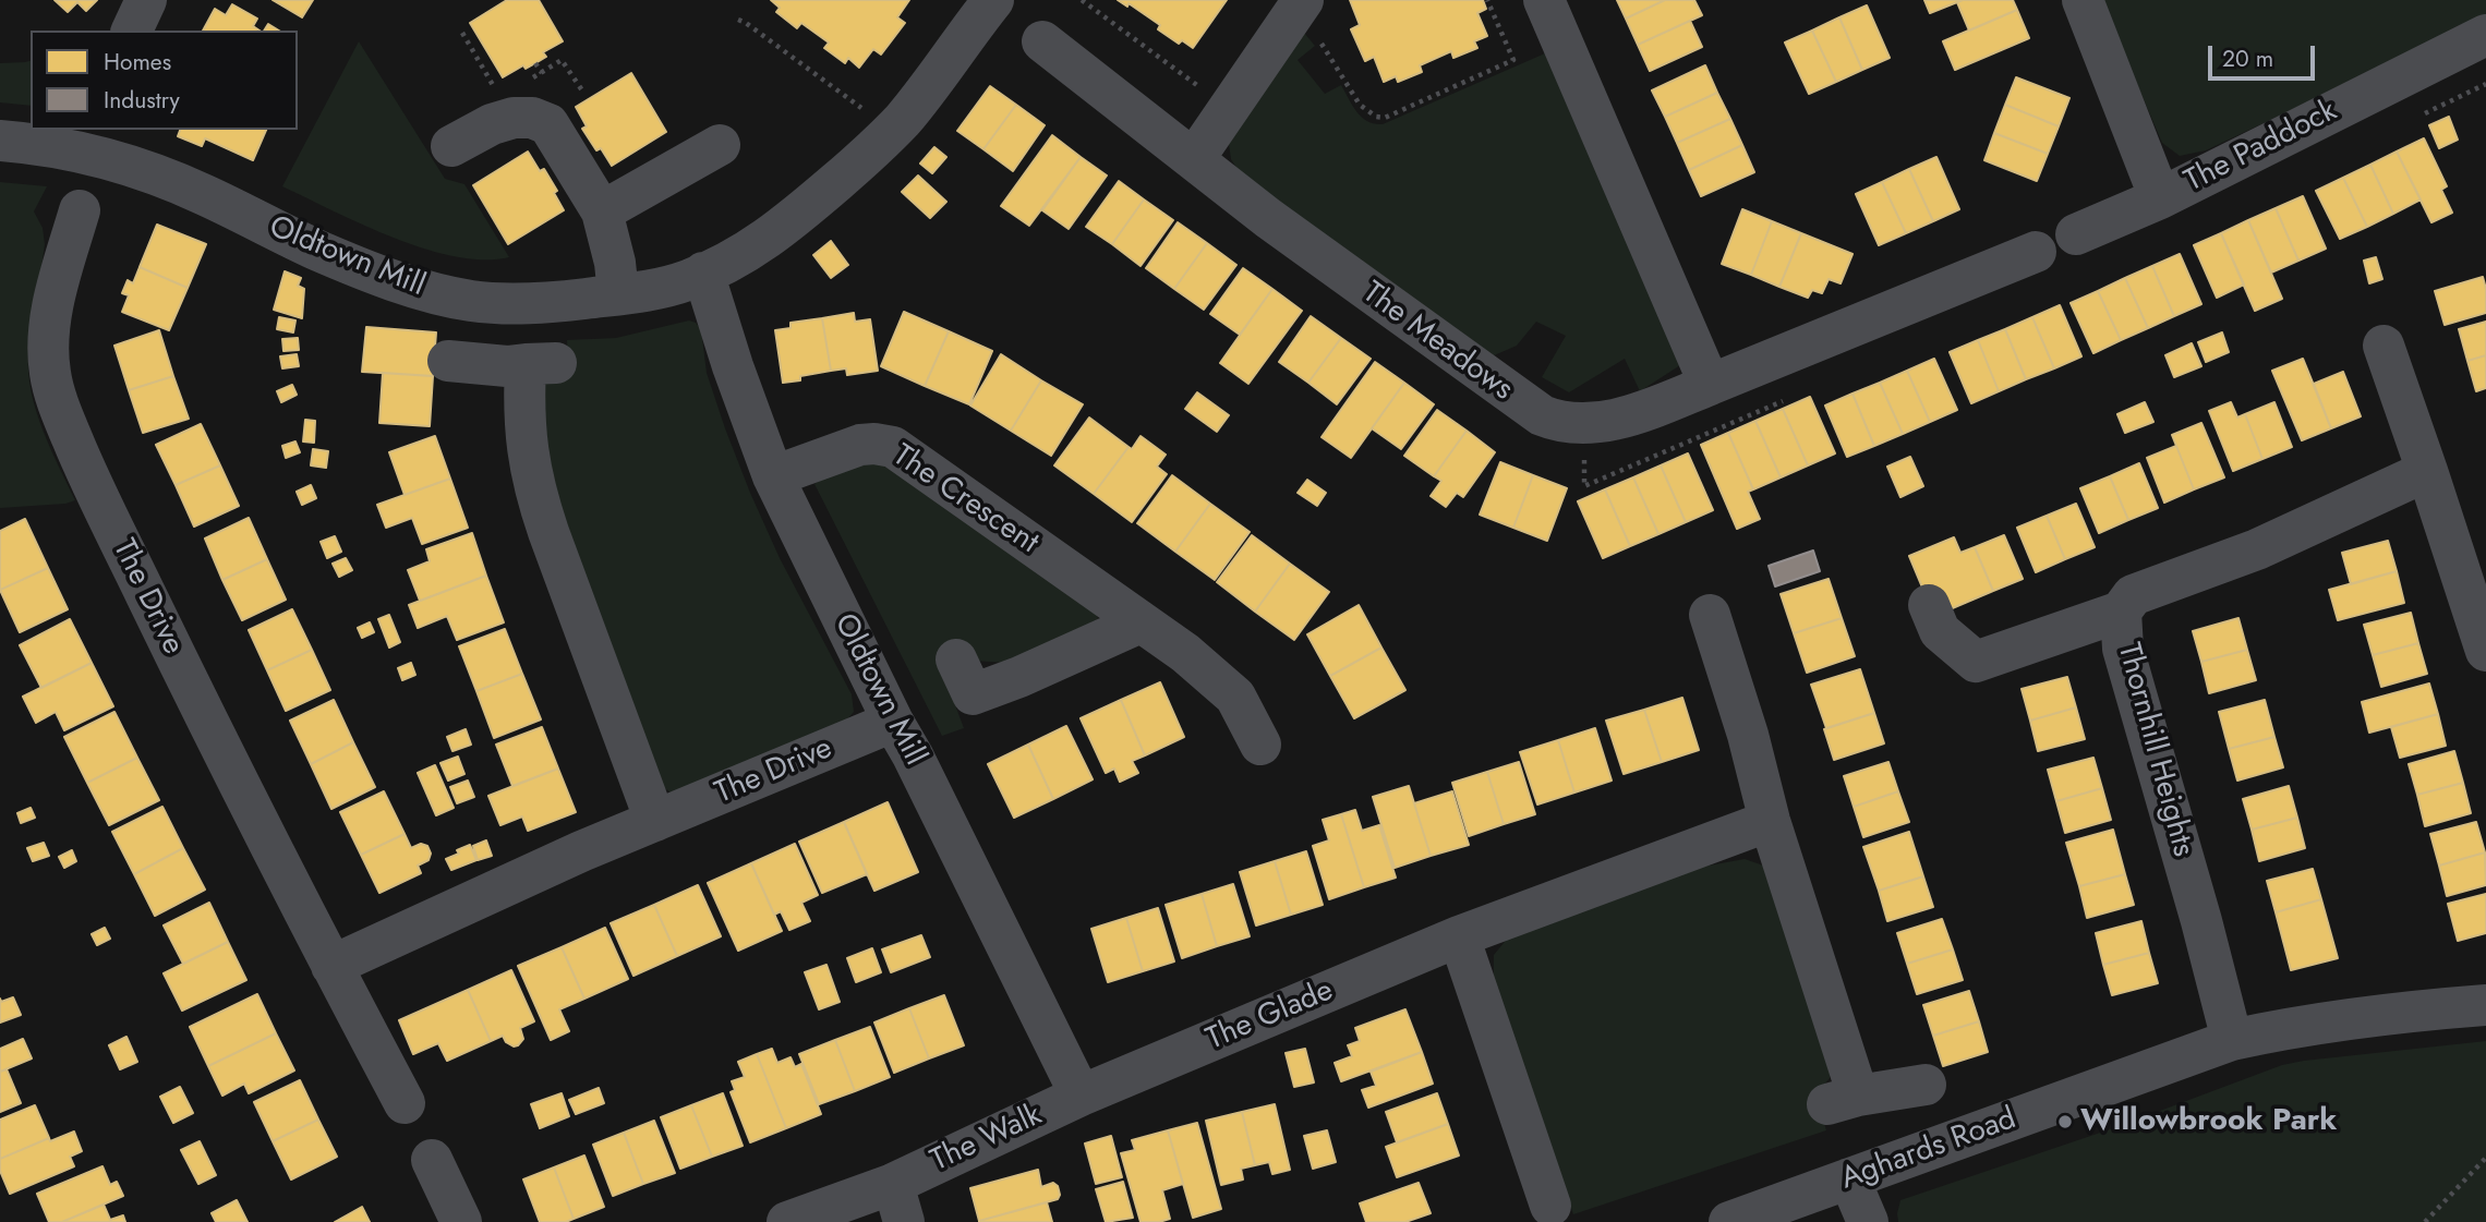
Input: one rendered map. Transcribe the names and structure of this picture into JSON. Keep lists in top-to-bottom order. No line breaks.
{"streets":{"street":["The Paddock","Oldtown Mill","The Meadows","The Crescent","The Drive","Thornhill Heights","The Glade","The Walk","Aghards Road"]},"crossings":[["Oldtown Mill","The Crescent"],["Oldtown Mill","The Drive"],["Oldtown Mill","The Glade"],["Oldtown Mill","The Walk"],["Thornhill Heights","Aghards Road"],["The Glade","The Walk"]],"places":["Willowbrook Park"],"legend":["Homes","Industry"],"scale_bar":"20 m"}
